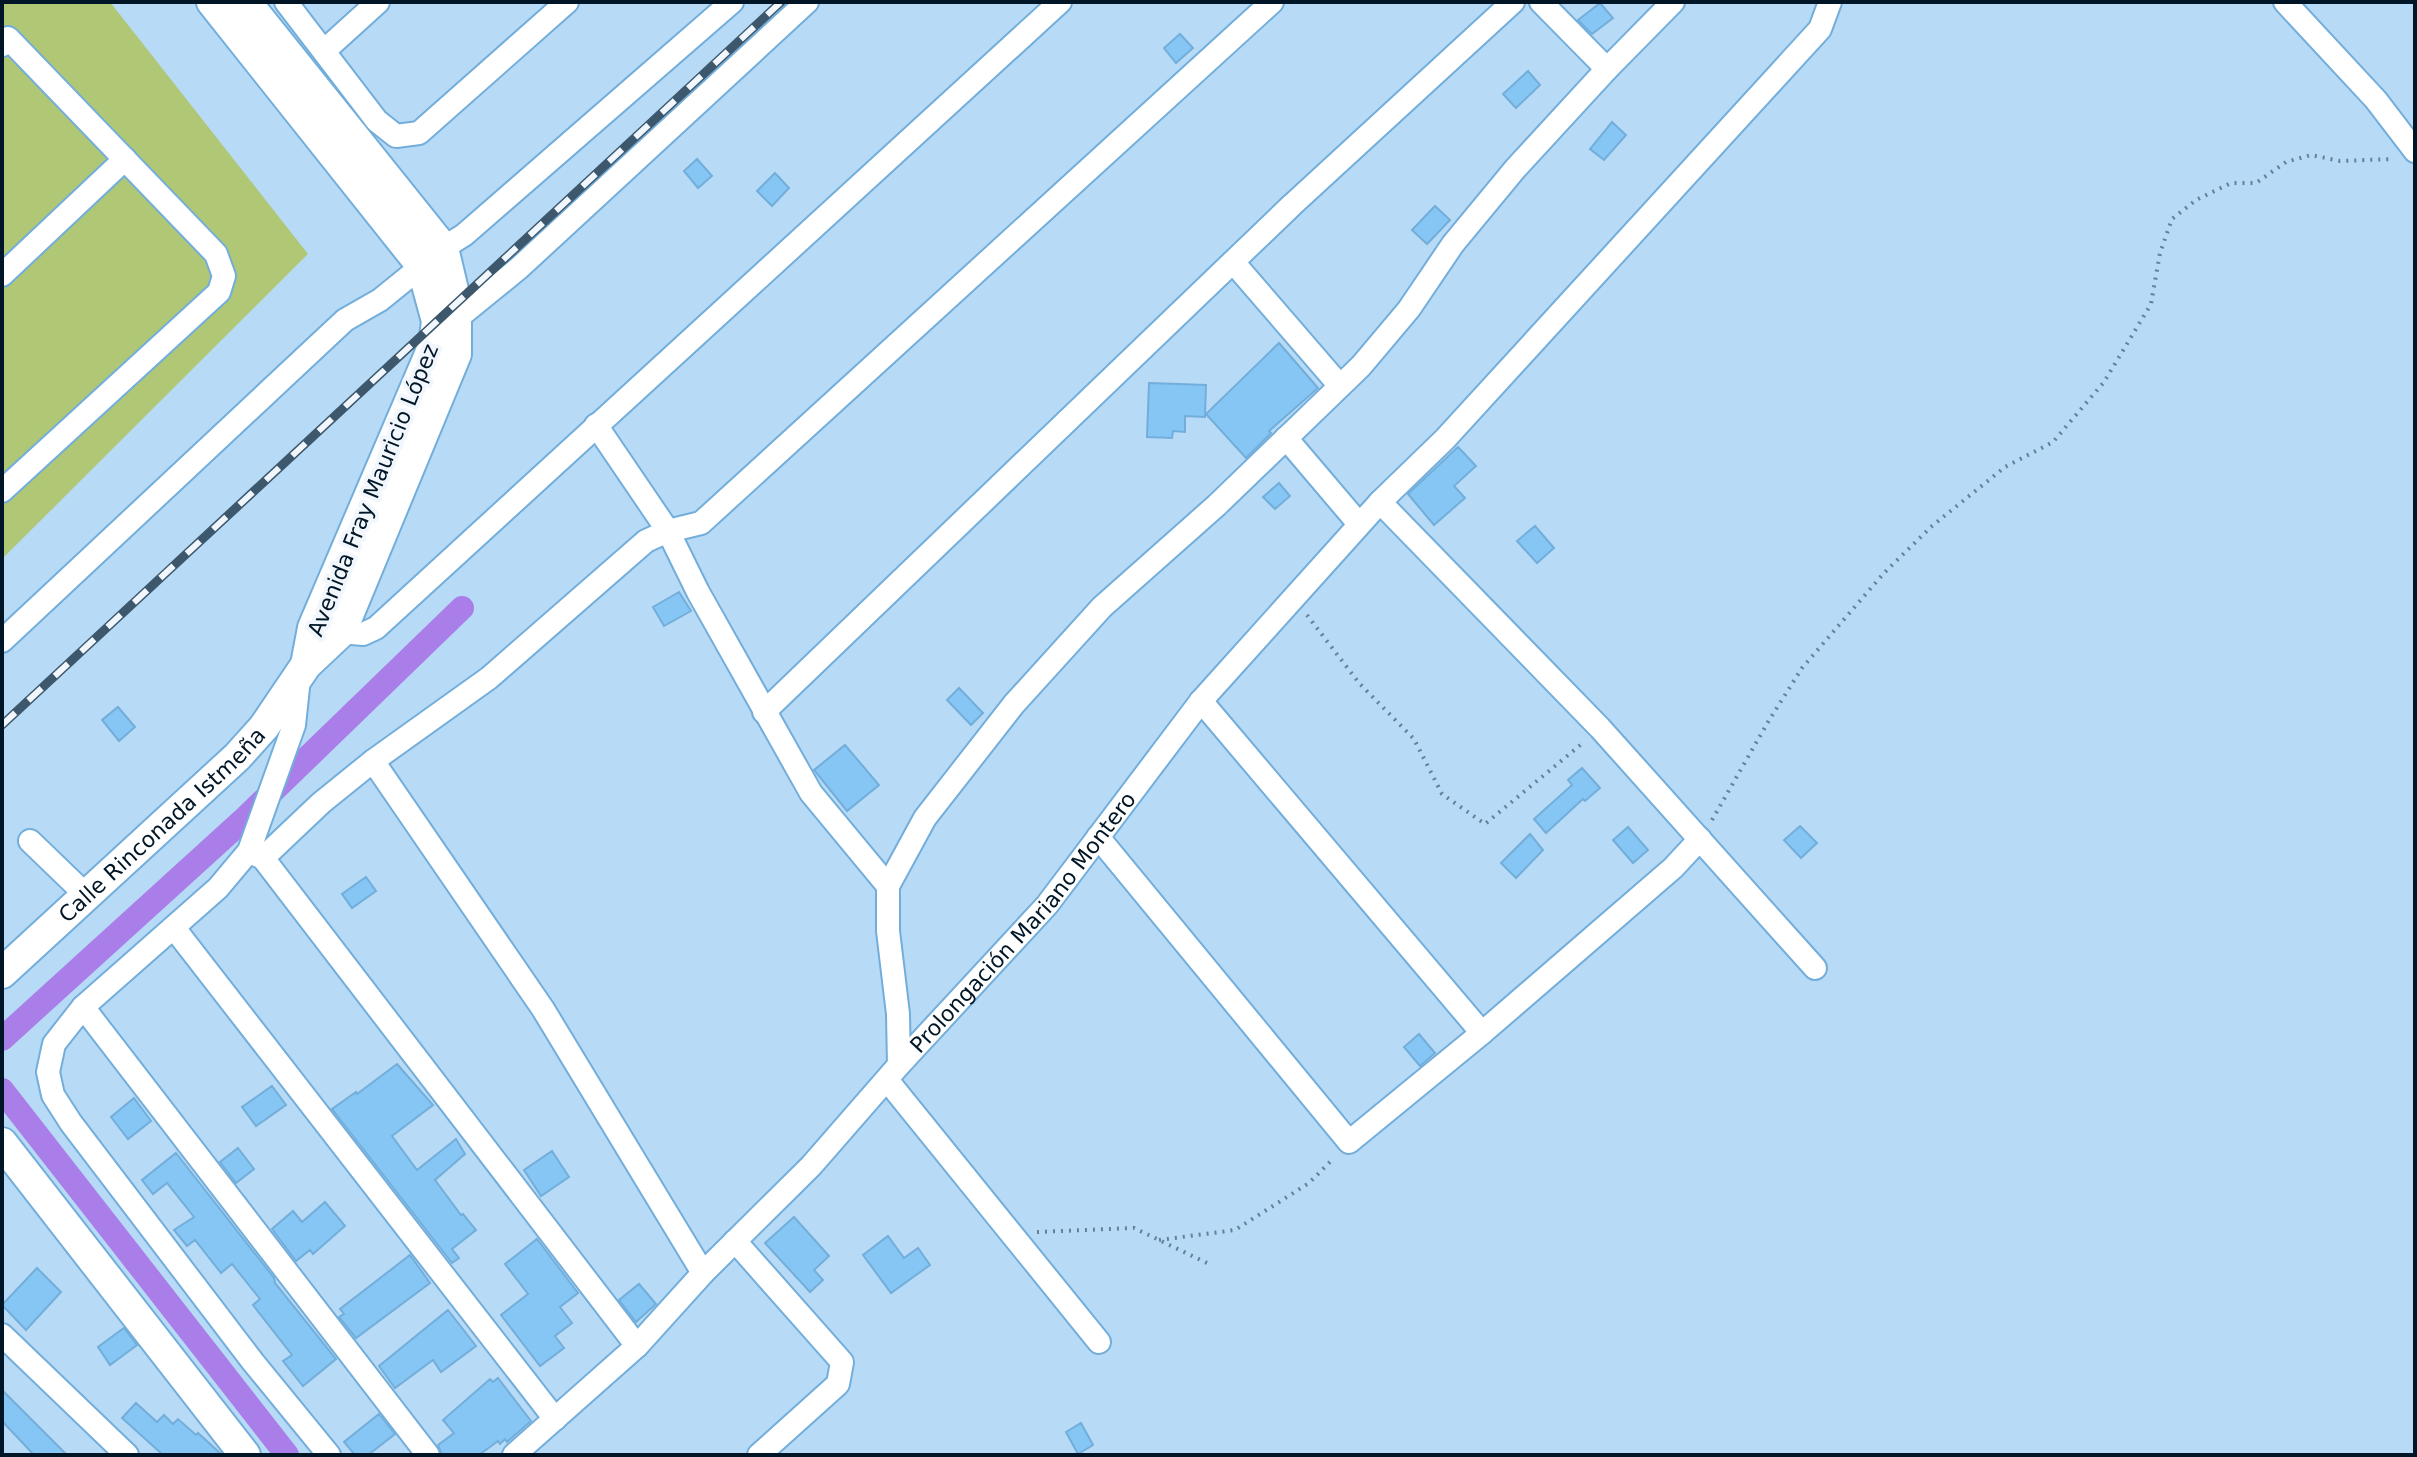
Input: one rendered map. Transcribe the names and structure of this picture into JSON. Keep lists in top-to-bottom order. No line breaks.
{"streets":{"street":["Avenida Fray Mauricio López","Calle Rinconada Istmeña","Prolongación Mariano Montero"]},"crossings":[["Avenida Fray Mauricio López","Calle Rinconada Istmeña"]]}
